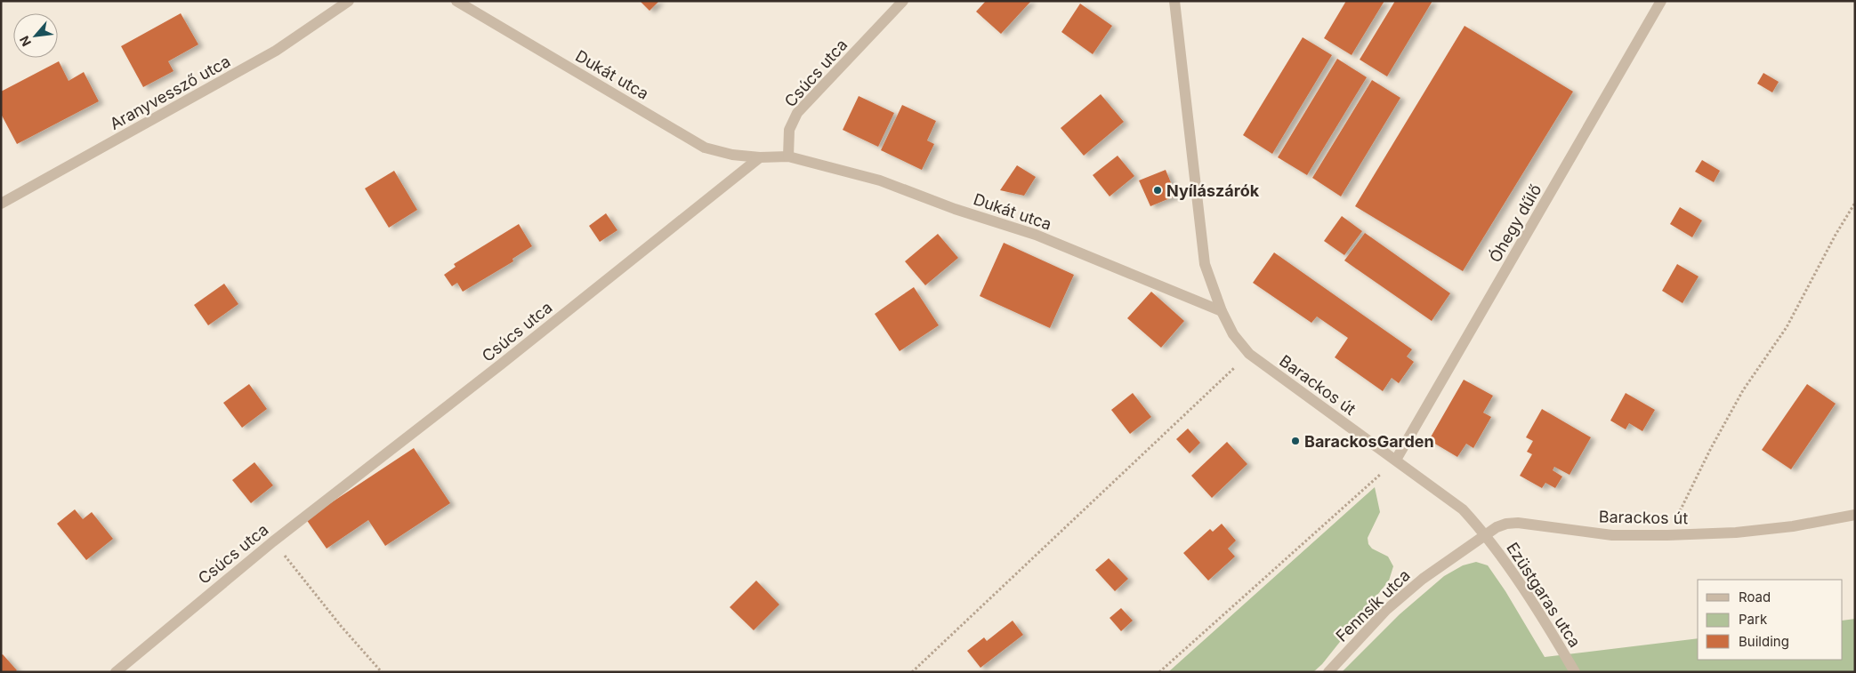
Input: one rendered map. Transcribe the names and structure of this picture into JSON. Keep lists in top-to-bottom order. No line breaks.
{"streets":{"street":["Csúcs utca","Dukát utca","Aranyvessző utca","Óhegy dűlő","Barackos út","Ezüstgaras utca","Fennsík utca"]},"crossings":[["Csúcs utca","Dukát utca"],["Dukát utca","Barackos út"],["Óhegy dűlő","Barackos út"],["Barackos út","Ezüstgaras utca"],["Barackos út","Fennsík utca"],["Ezüstgaras utca","Fennsík utca"]],"places":["Nyílászárók","BarackosGarden"],"legend":["Road","Park","Building"],"north":"bottom left"}
